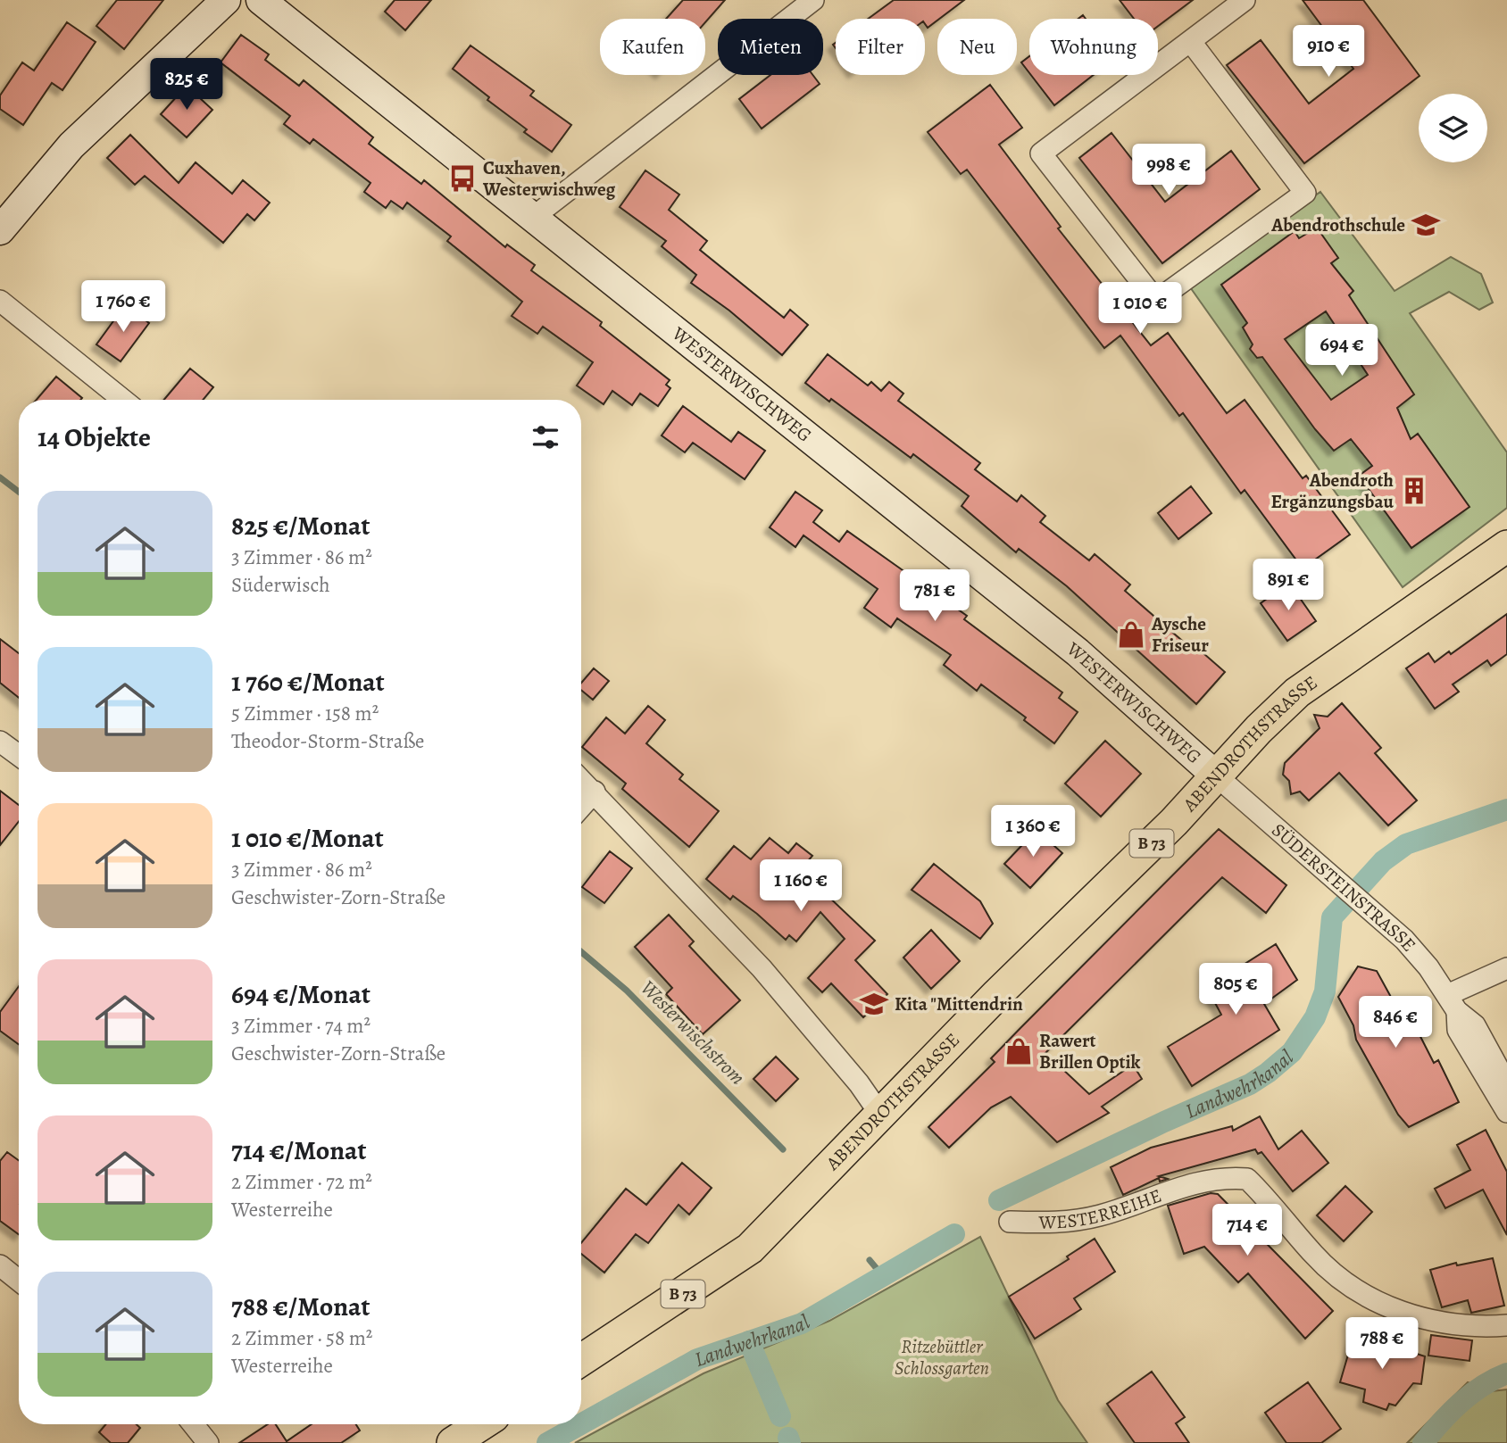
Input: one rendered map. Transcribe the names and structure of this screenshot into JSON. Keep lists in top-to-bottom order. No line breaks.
{"streets":{"main road":["ABENDROTHSTRASSE","B 73"],"street":["WESTERWISCHWEG","SÜDERSTEINSTRASSE","WESTERREIHE"]},"crossings":[["WESTERWISCHWEG","ABENDROTHSTRASSE"],["WESTERWISCHWEG","SÜDERSTEINSTRASSE"],["ABENDROTHSTRASSE","SÜDERSTEINSTRASSE"]],"water":["Westerwischstrom","Landwehrkanal"],"parks":["Ritzebüttler Schlossgarten"],"places":{"bus stop":["Cuxhaven, Westerwischweg"],"school or university":["Abendrothschule","Kita \"Mittendrin"],"building":["Abendroth Ergänzungsbau"],"shop":["Aysche Friseur","Rawert Brillen Optik"]},"page":{"chip":["Kaufen","Mieten","Filter","Neu","Wohnung"],"price":["910 €","825 €","998 €","1 760 €","1 010 €","694 €","891 €","781 €","1 360 €","1 160 €","805 €","846 €","714 €","788 €"],"heading":"14 Objekte","list":[{"name":"825 €/Monat","note":"3 Zimmer · 86 m² · Süderwisch"},{"name":"1 760 €/Monat","note":"5 Zimmer · 158 m² · Theodor-Storm-Straße"},{"name":"1 010 €/Monat","note":"3 Zimmer · 86 m² · Geschwister-Zorn-Straße"},{"name":"694 €/Monat","note":"3 Zimmer · 74 m² · Geschwister-Zorn-Straße"},{"name":"714 €/Monat","note":"2 Zimmer · 72 m² · Westerreihe"},{"name":"788 €/Monat","note":"2 Zimmer · 58 m² · Westerreihe"}]}}
